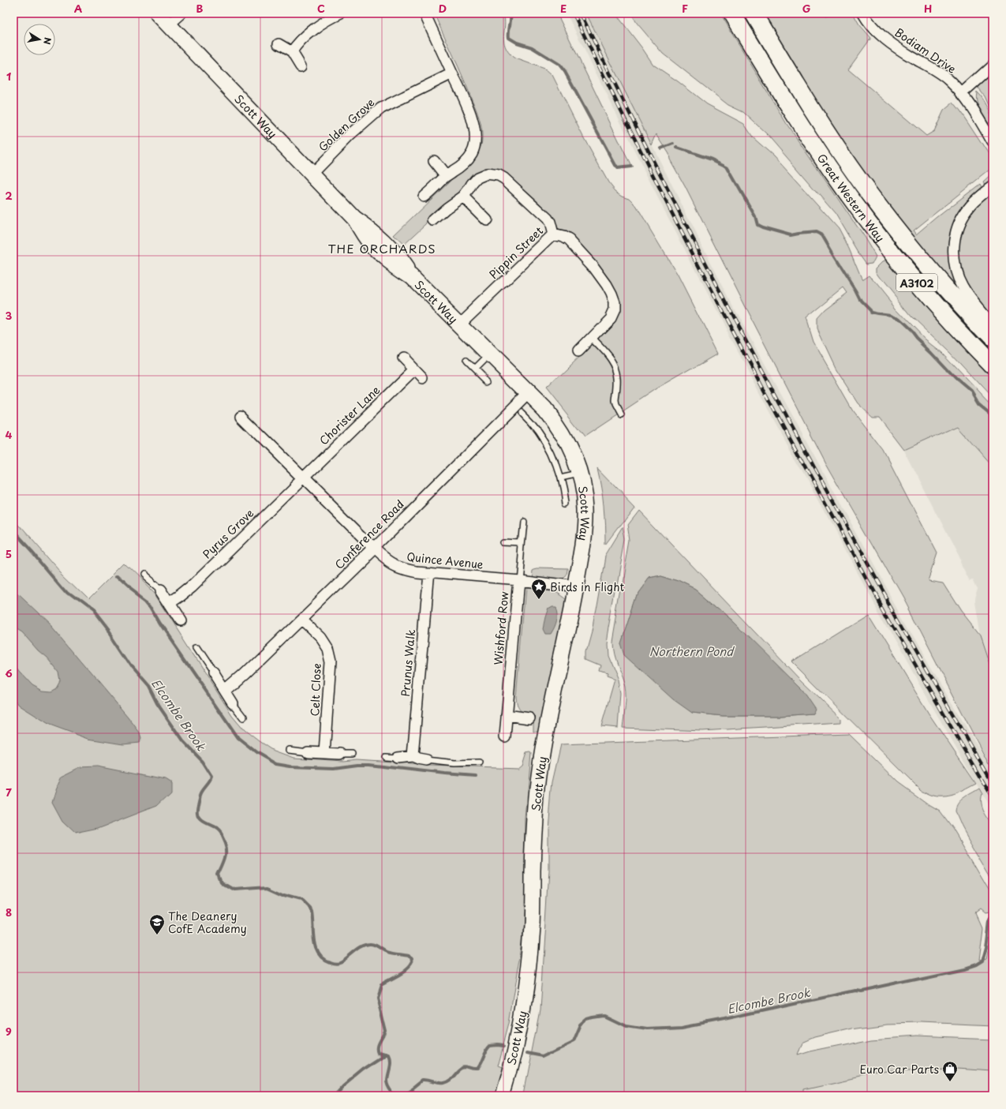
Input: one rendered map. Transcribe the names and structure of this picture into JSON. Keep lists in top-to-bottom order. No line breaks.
{"streets":{"main road":["Great Western Way","A3102"],"street":["Bodiam Drive","Scott Way","Golden Grove","Pippin Street","Chorister Lane","Pyrus Grove","Conference Road","Quince Avenue","Wishford Row","Prunus Walk","Celt Close"]},"crossings":[["Scott Way","Golden Grove"],["Scott Way","Pippin Street"],["Scott Way","Conference Road"],["Scott Way","Quince Avenue"],["Chorister Lane","Pyrus Grove"],["Chorister Lane","Quince Avenue"],["Pyrus Grove","Quince Avenue"],["Conference Road","Quince Avenue"],["Conference Road","Celt Close"],["Quince Avenue","Wishford Row"],["Quince Avenue","Prunus Walk"]],"districts":["THE ORCHARDS"],"water":["Northern Pond","Elcombe Brook"],"places":{"place":["Birds in Flight"],"school or university":["The Deanery CofE Academy"],"shop":["Euro Car Parts"]},"north":"right","grid":{"columns":["A","B","C","D","E","F","G","H"],"rows":["1","2","3","4","5","6","7","8","9"]}}
